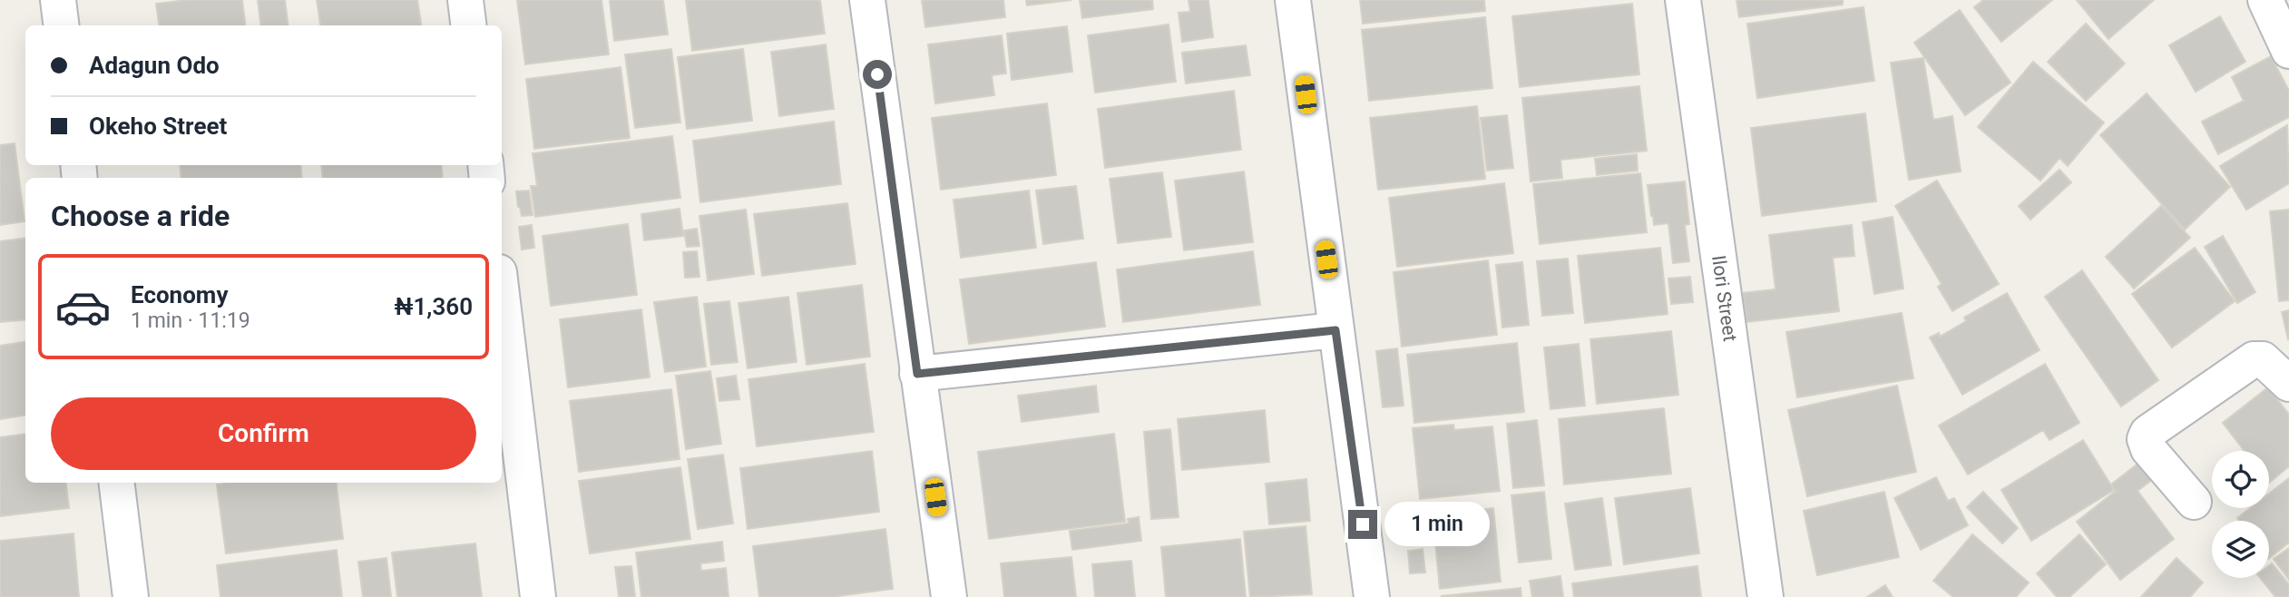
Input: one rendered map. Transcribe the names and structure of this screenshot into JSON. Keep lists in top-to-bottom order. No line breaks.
{"streets":{"street":["Ilori Street"]},"page":{"banner":["Adagun Odo","Okeho Street"],"heading":"Choose a ride","list":[{"name":"Economy","note":"1 min · 11:19","value":"₦1,360"}],"buttons":"Confirm","bubble":"1 min"}}
